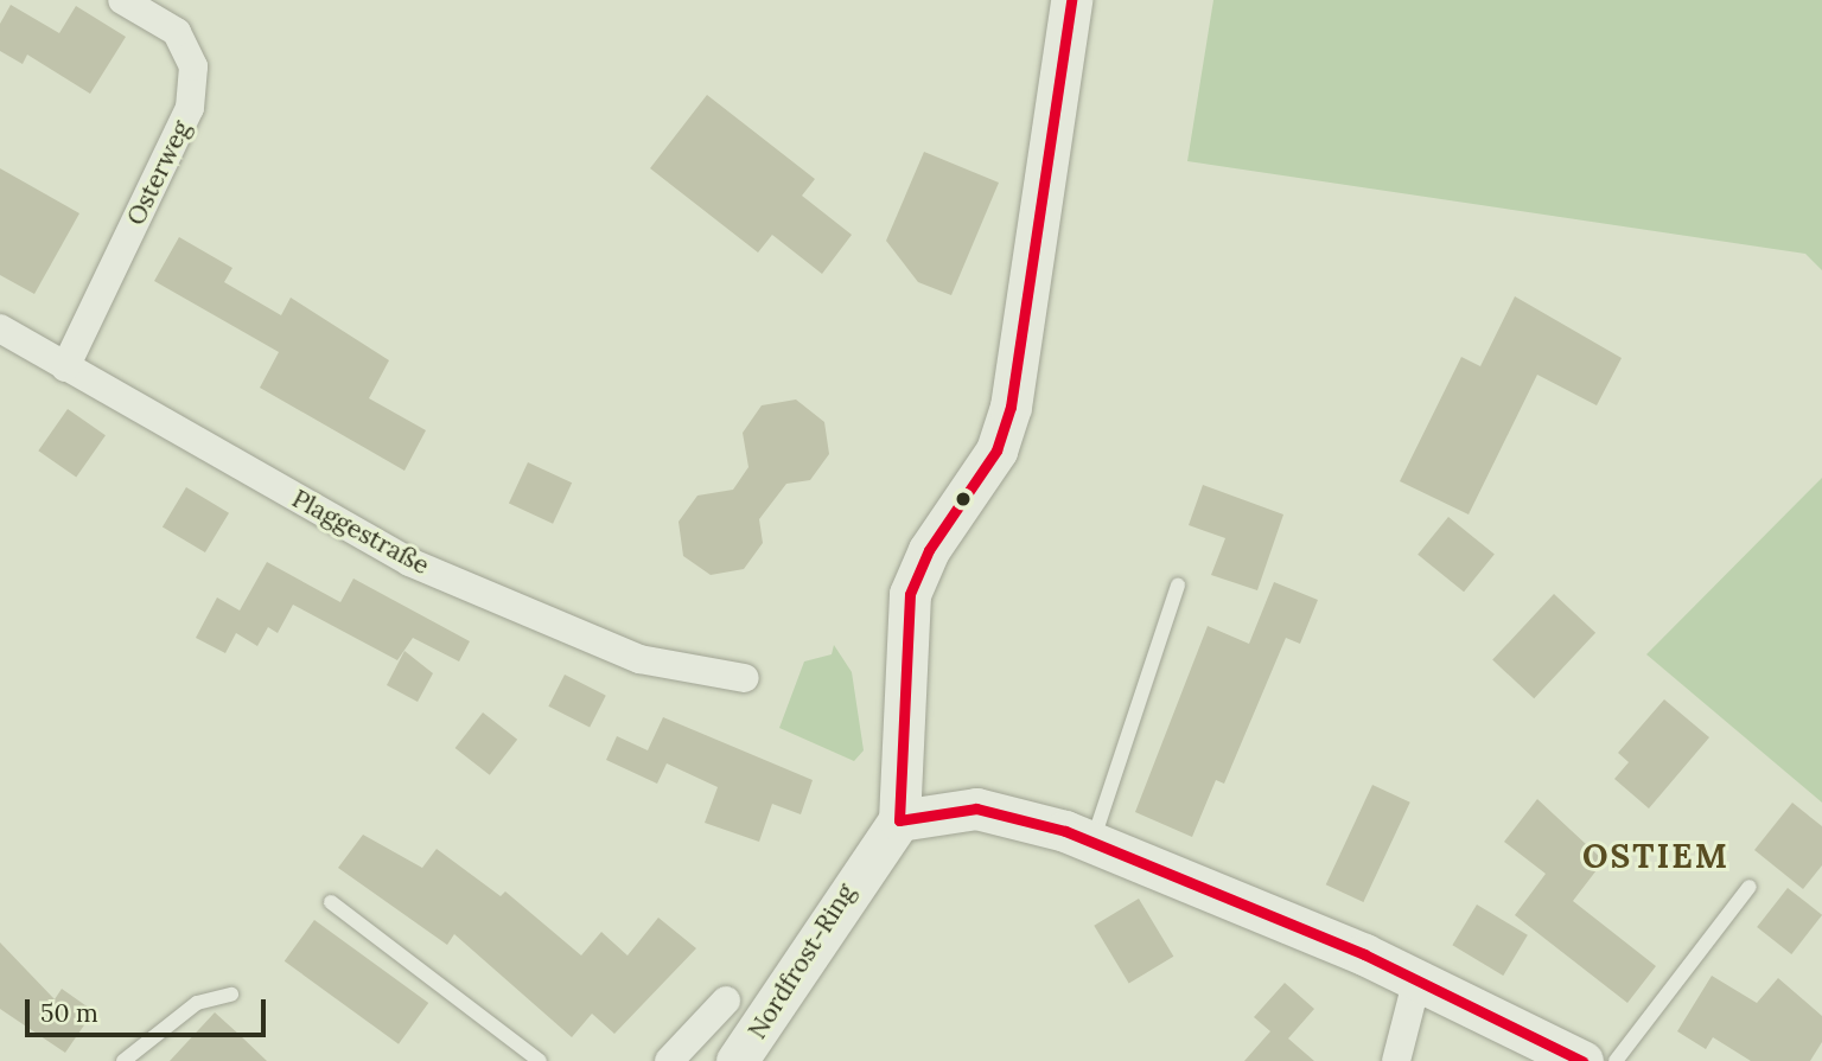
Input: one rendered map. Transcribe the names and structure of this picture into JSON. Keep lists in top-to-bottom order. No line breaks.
{"streets":{"street":["Osterweg","Plaggestraße","Nordfrost-Ring"]},"crossings":[["Osterweg","Plaggestraße"]],"districts":["OSTIEM"],"scale_bar":"50 m"}
